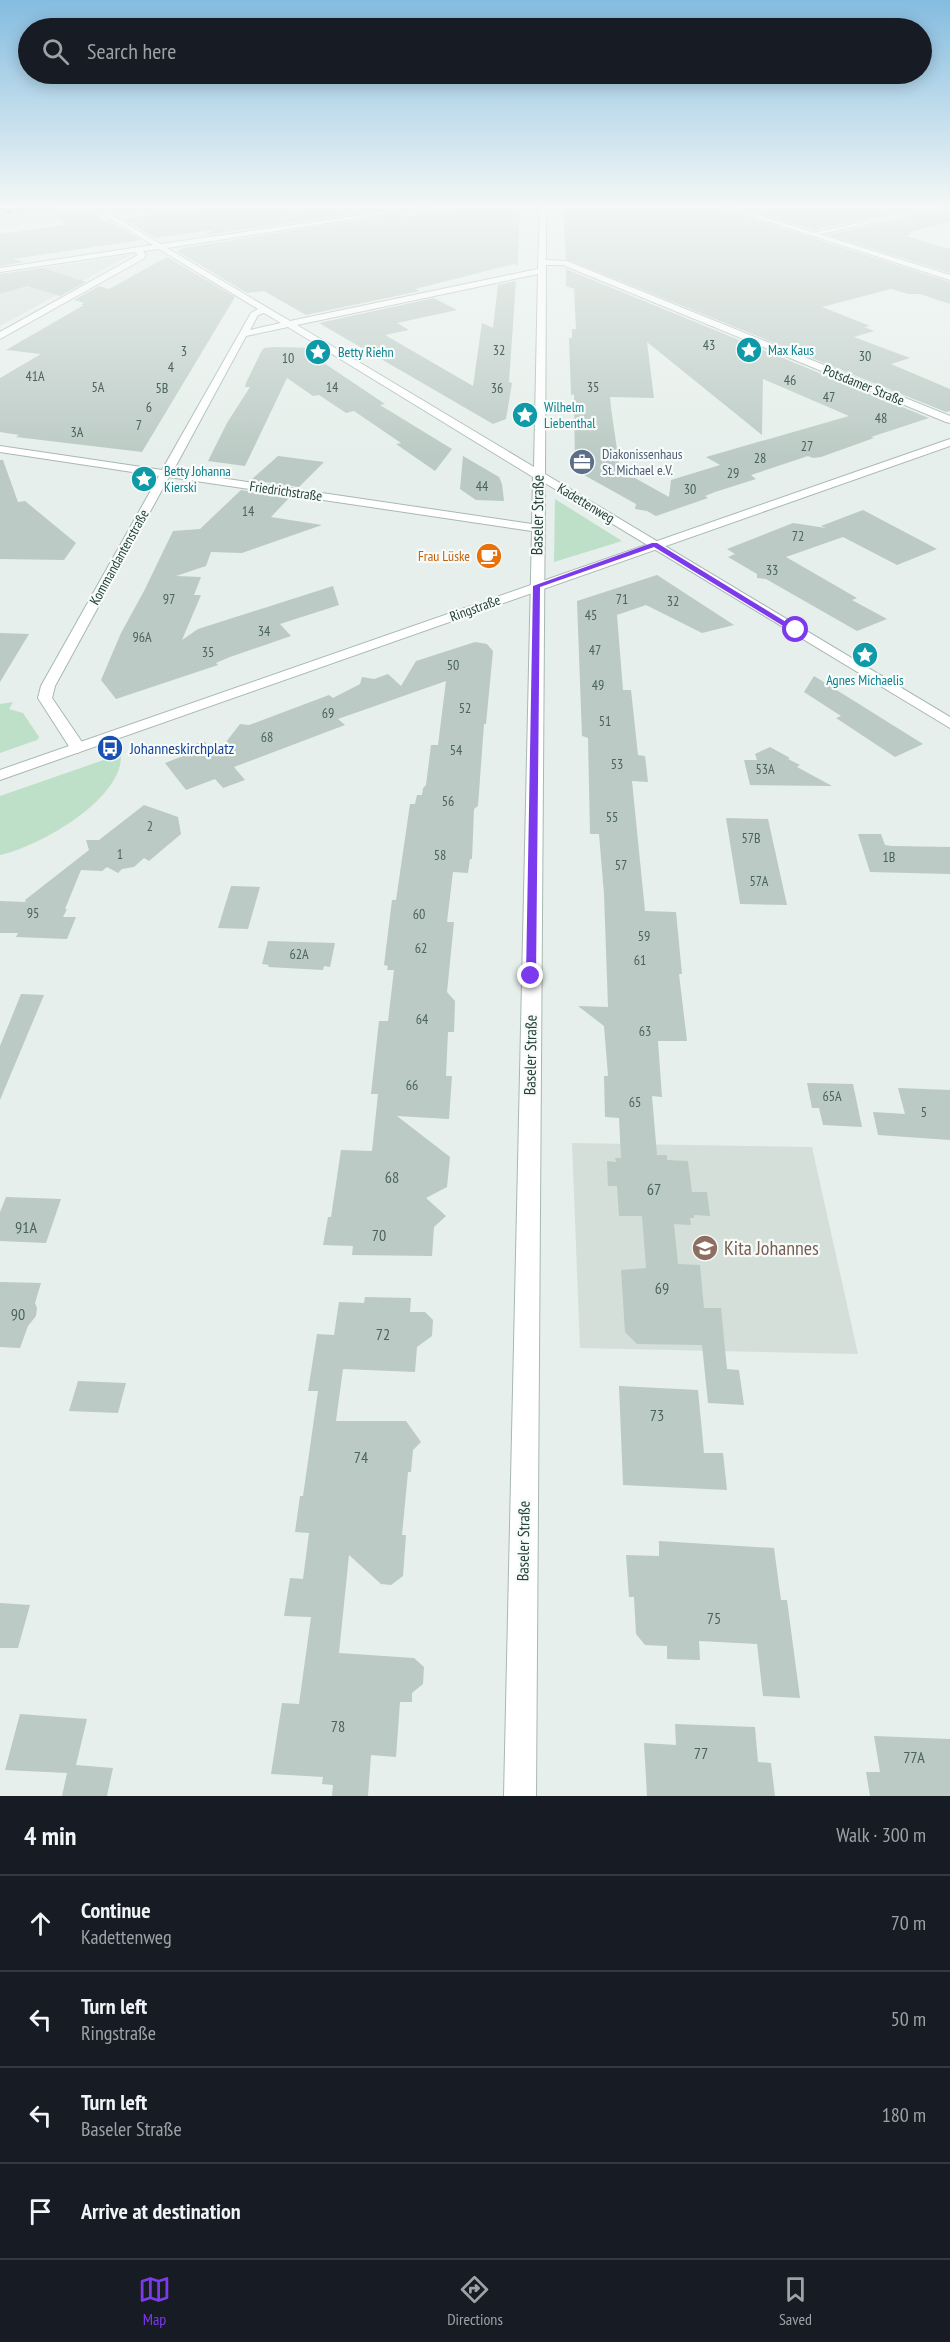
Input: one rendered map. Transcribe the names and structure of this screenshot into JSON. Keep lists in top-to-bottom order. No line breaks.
{"streets":{"street":["Potsdamer Straße","Friedrichstraße","Kadettenweg","Baseler Straße","Kommandantenstraße","Ringstraße"]},"crossings":[["Potsdamer Straße","Kadettenweg"],["Friedrichstraße","Baseler Straße"],["Friedrichstraße","Kommandantenstraße"],["Kadettenweg","Baseler Straße"],["Kadettenweg","Kommandantenstraße"],["Kadettenweg","Ringstraße"],["Baseler Straße","Ringstraße"],["Kommandantenstraße","Ringstraße"]],"places":{"place":["Max Kaus","Betty Riehn","Wilhelm Liebenthal","Betty Johanna Kierski","Agnes Michaelis"],"office":["Diakonissenhaus St. Michael e.V."],"cafe":["Frau Lüske"],"bus stop":["Johanneskirchplatz"],"school or university":["Kita Johannes"]},"house_numbers":["43","32","3","30","10","4","41A","46","5A","14","35","5B","36","47","6","48","7","3A","27","28","29","44","30","14","72","33","97","71","32","45","34","96A","47","35","50","49","52","69","51","68","54","53","53A","56","55","2","57B","1","58","1B","57","57A","95","60","59","62","62A","61","64","63","66","65A","65","5","68","67","91A","70","69","90","72","73","74","75","78","77","77A"],"page":{"search":"Search here","heading":["4 min","Walk · 300 m"],"list":[["Continue","Kadettenweg","70 m"],["Turn left","Ringstraße","50 m"],["Turn left","Baseler Straße","180 m"],"Arrive at destination"],"nav":["Map","Directions","Saved"]}}
